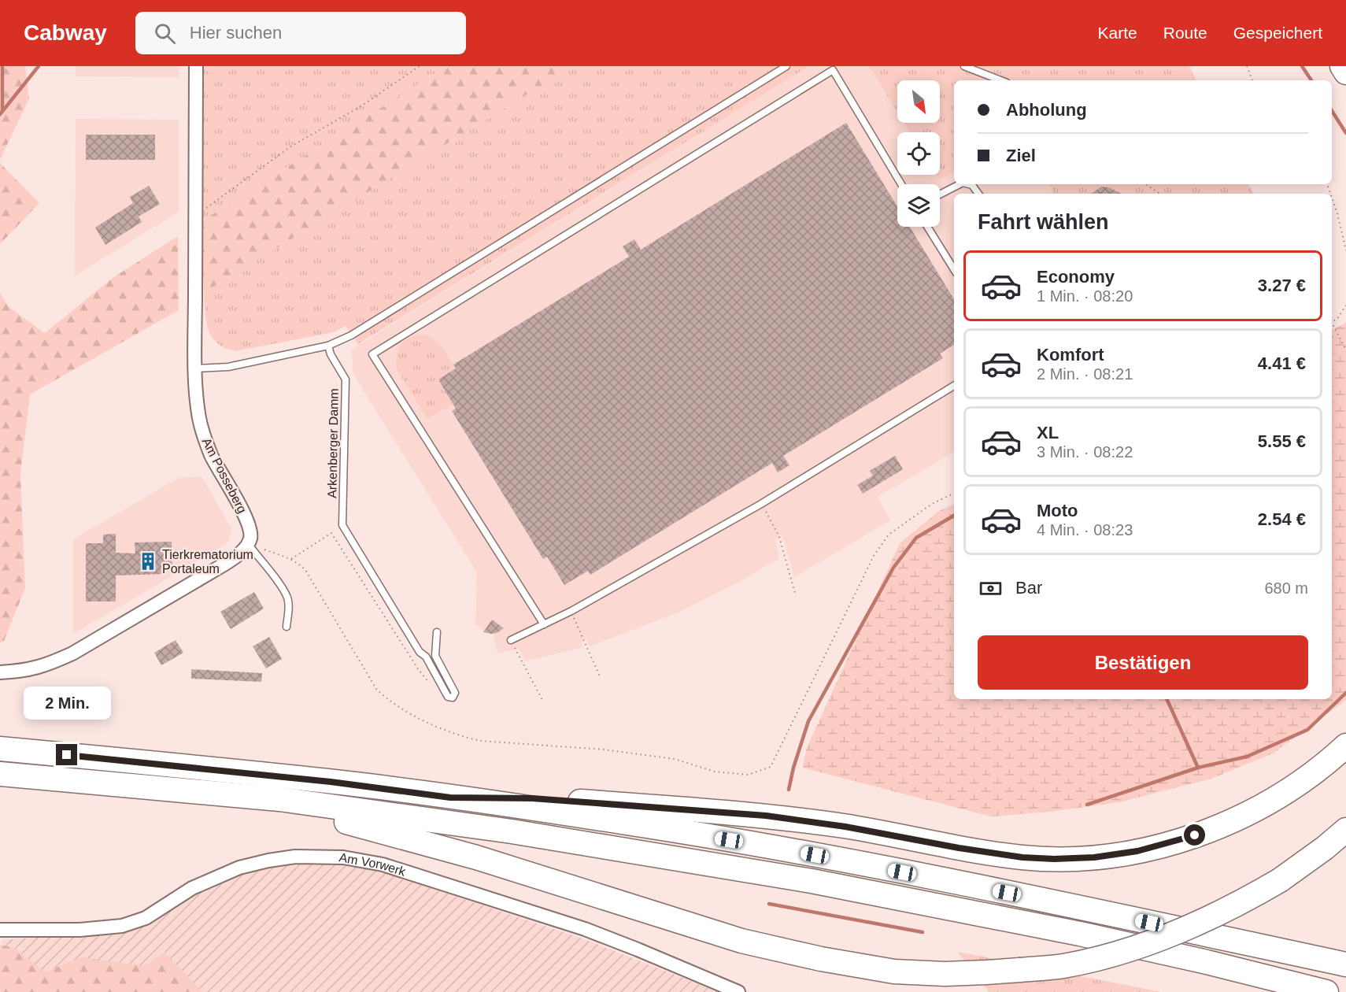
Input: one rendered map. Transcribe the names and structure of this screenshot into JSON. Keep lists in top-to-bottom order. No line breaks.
{"streets":{"street":["Am Posseberg","Am Vorwerk"],"lane":["Arkenberger Damm"]},"places":{"building":["Tierkrematorium Portaleum"]},"north":"bottom right","page":{"header":"Cabway","search":"Hier suchen","nav":["Karte","Route","Gespeichert"],"banner":["Abholung","Ziel"],"heading":"Fahrt wählen","list":[{"name":"Economy","note":"1 Min. · 08:20","value":"3.27 €"},{"name":"Komfort","note":"2 Min. · 08:21","value":"4.41 €"},{"name":"XL","note":"3 Min. · 08:22","value":"5.55 €"},{"name":"Moto","note":"4 Min. · 08:23","value":"2.54 €"}],"pay":["Bar","680 m"],"buttons":"Bestätigen","bubble":"2 Min."}}
